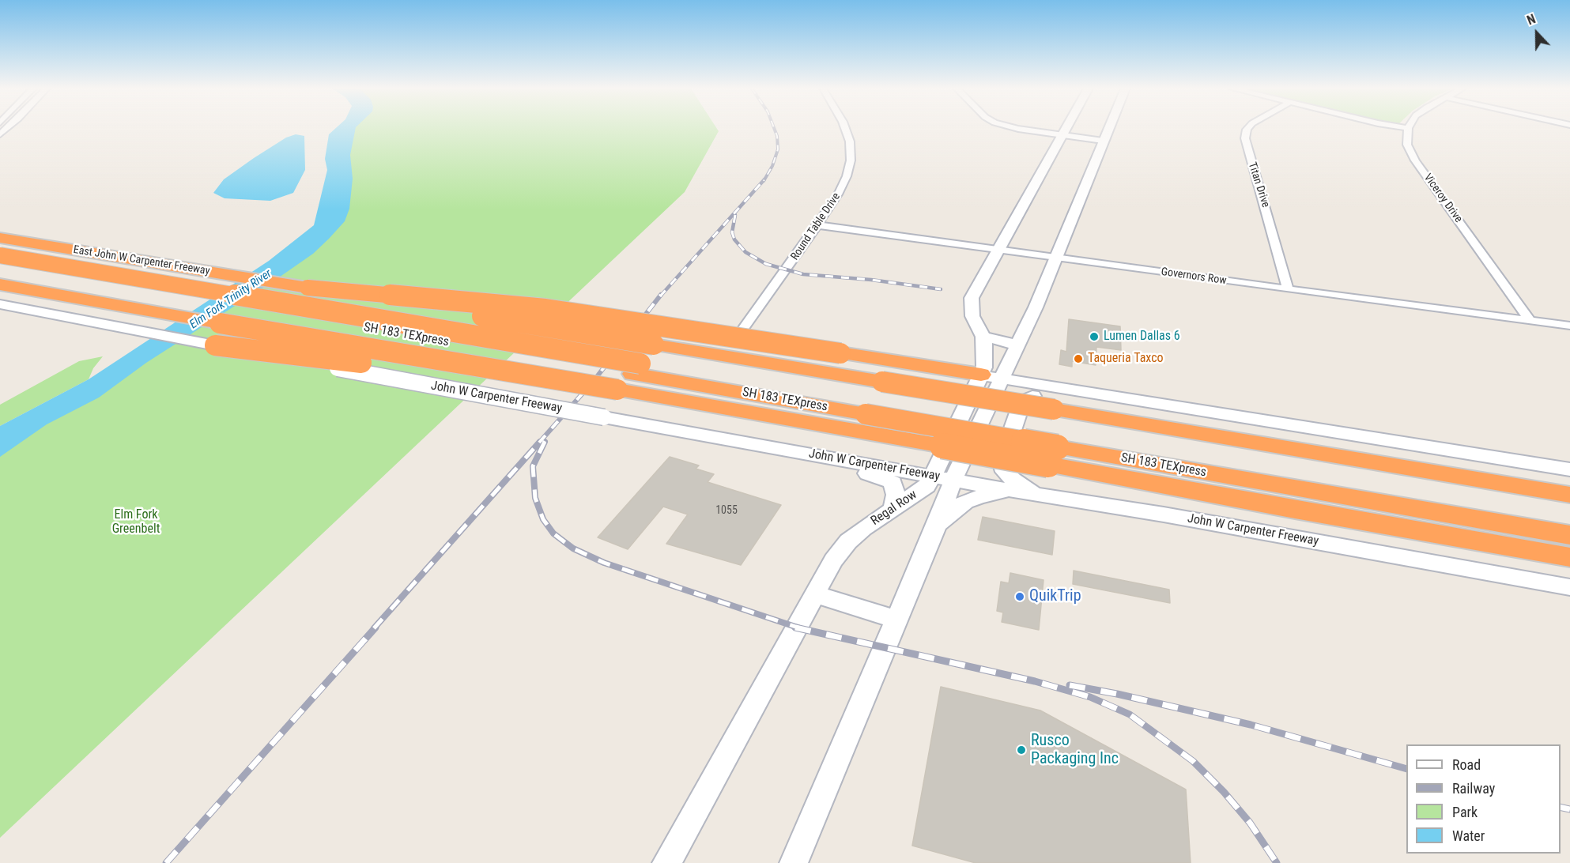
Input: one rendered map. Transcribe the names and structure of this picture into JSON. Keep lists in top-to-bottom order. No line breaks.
{"streets":{"highway":["East John W Carpenter Freeway","SH 183 TEXpress","John W Carpenter Freeway"],"main road":["Regal Row"],"street":["Titan Drive","Viceroy Drive","Round Table Drive","Governors Row"]},"crossings":[["Titan Drive","Governors Row"],["Viceroy Drive","Governors Row"],["Round Table Drive","Governors Row"],["Governors Row","Regal Row"],["John W Carpenter Freeway","Regal Row"]],"water":["Elm Fork Trinity River"],"parks":["Elm Fork Greenbelt"],"places":["Lumen Dallas 6","Taqueria Taxco","QuikTrip","Rusco Packaging Inc"],"house_numbers":["1055"],"legend":["Road","Railway","Park","Water"],"north":"top"}
